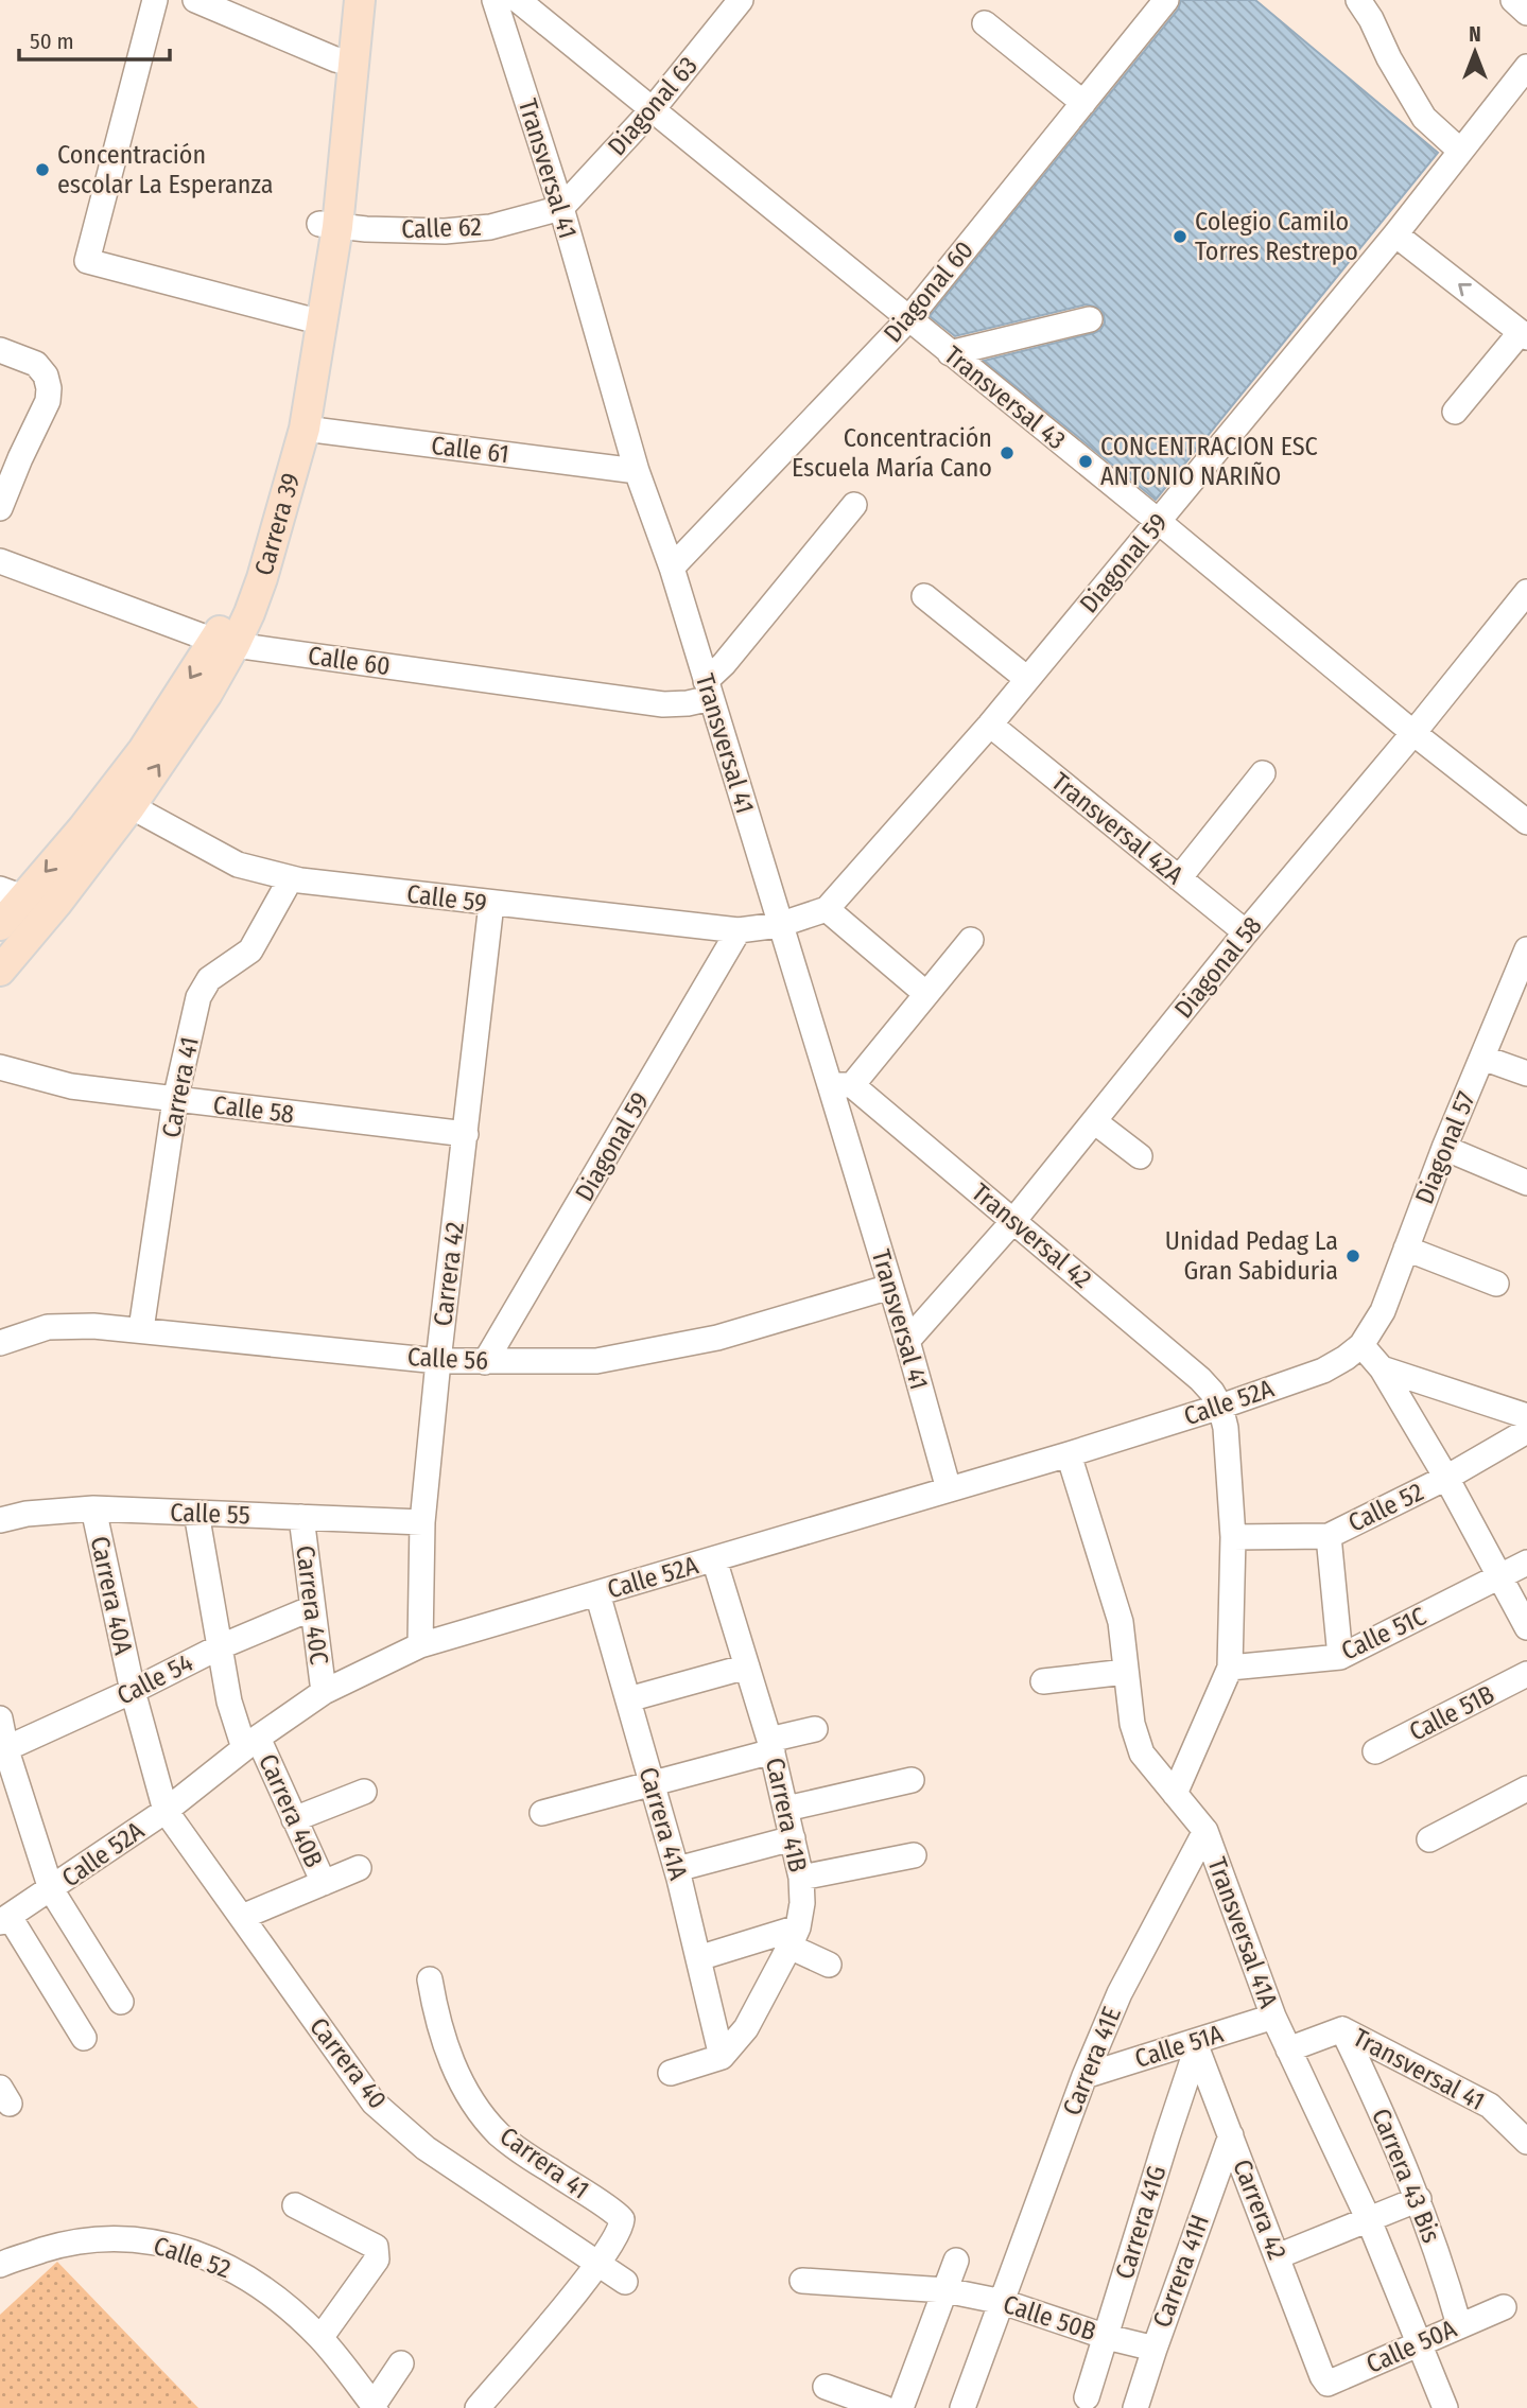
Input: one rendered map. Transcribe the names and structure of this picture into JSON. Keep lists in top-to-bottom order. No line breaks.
{"streets":{"main road":["Carrera 39"],"street":["Diagonal 63","Transversal 41","Calle 62","Diagonal 60","Transversal 43","Calle 61","Diagonal 59","Calle 60","Transversal 42A","Calle 59","Diagonal 58","Carrera 41","Calle 58","Diagonal 57","Transversal 42","Carrera 42","Calle 56","Calle 52A","Calle 52","Calle 55","Carrera 40A","Carrera 40C","Calle 51C","Calle 54","Calle 51B","Carrera 40B","Carrera 41B","Carrera 41A","Transversal 41A","Calle 51A","Carrera 41E","Carrera 40","Carrera 43 Bis","Carrera 41G","Carrera 41H","Calle 50B","Calle 50A"]},"crossings":[["Diagonal 63","Transversal 41"],["Diagonal 63","Calle 62"],["Diagonal 63","Transversal 43"],["Transversal 41","Calle 62"],["Transversal 41","Diagonal 60"],["Transversal 41","Calle 61"],["Transversal 41","Calle 60"],["Transversal 41","Calle 59"],["Transversal 41","Diagonal 58"],["Transversal 41","Transversal 42"],["Transversal 41","Calle 56"],["Transversal 41","Calle 52A"],["Transversal 41","Carrera 43 Bis"],["Calle 62","Carrera 39"],["Diagonal 60","Transversal 43"],["Transversal 43","Diagonal 59"],["Transversal 43","Diagonal 58"],["Calle 61","Carrera 39"],["Carrera 39","Calle 60"],["Carrera 39","Calle 59"],["Diagonal 59","Transversal 42A"],["Diagonal 59","Calle 59"],["Diagonal 59","Calle 56"],["Transversal 42A","Diagonal 58"],["Calle 59","Carrera 41"],["Calle 59","Carrera 42"],["Diagonal 58","Transversal 42"],["Carrera 41","Calle 58"],["Carrera 41","Calle 56"],["Carrera 41","Carrera 40"],["Calle 58","Carrera 42"],["Diagonal 57","Calle 52A"],["Transversal 42","Calle 52A"],["Carrera 42","Calle 56"],["Carrera 42","Calle 52A"],["Carrera 42","Calle 55"],["Carrera 42","Calle 51A"],["Carrera 42","Carrera 41G"],["Carrera 42","Carrera 41H"],["Carrera 42","Calle 50A"],["Calle 52A","Carrera 40A"],["Calle 52A","Carrera 40C"],["Calle 52A","Carrera 40B"],["Calle 52A","Carrera 41B"],["Calle 52A","Carrera 41A"],["Calle 52A","Transversal 41A"],["Calle 52A","Carrera 40"],["Calle 55","Carrera 40A"],["Calle 55","Carrera 40C"],["Carrera 40A","Calle 54"],["Carrera 40A","Carrera 40"],["Carrera 40C","Calle 54"],["Calle 54","Carrera 40B"],["Carrera 41B","Carrera 41A"],["Transversal 41A","Calle 51A"],["Transversal 41A","Carrera 41E"],["Transversal 41A","Calle 50A"],["Calle 51A","Carrera 41E"],["Calle 51A","Carrera 41G"],["Carrera 41E","Calle 50B"],["Carrera 43 Bis","Calle 50A"],["Carrera 41G","Calle 50B"],["Carrera 41H","Calle 50B"]],"places":["Concentración escolar La Esperanza","Colegio Camilo Torres Restrepo","Concentración Escuela María Cano","CONCENTRACION ESC ANTONIO NARIÑO","Unidad Pedag La Gran Sabiduria"],"scale_bar":"50 m","north":"top"}
